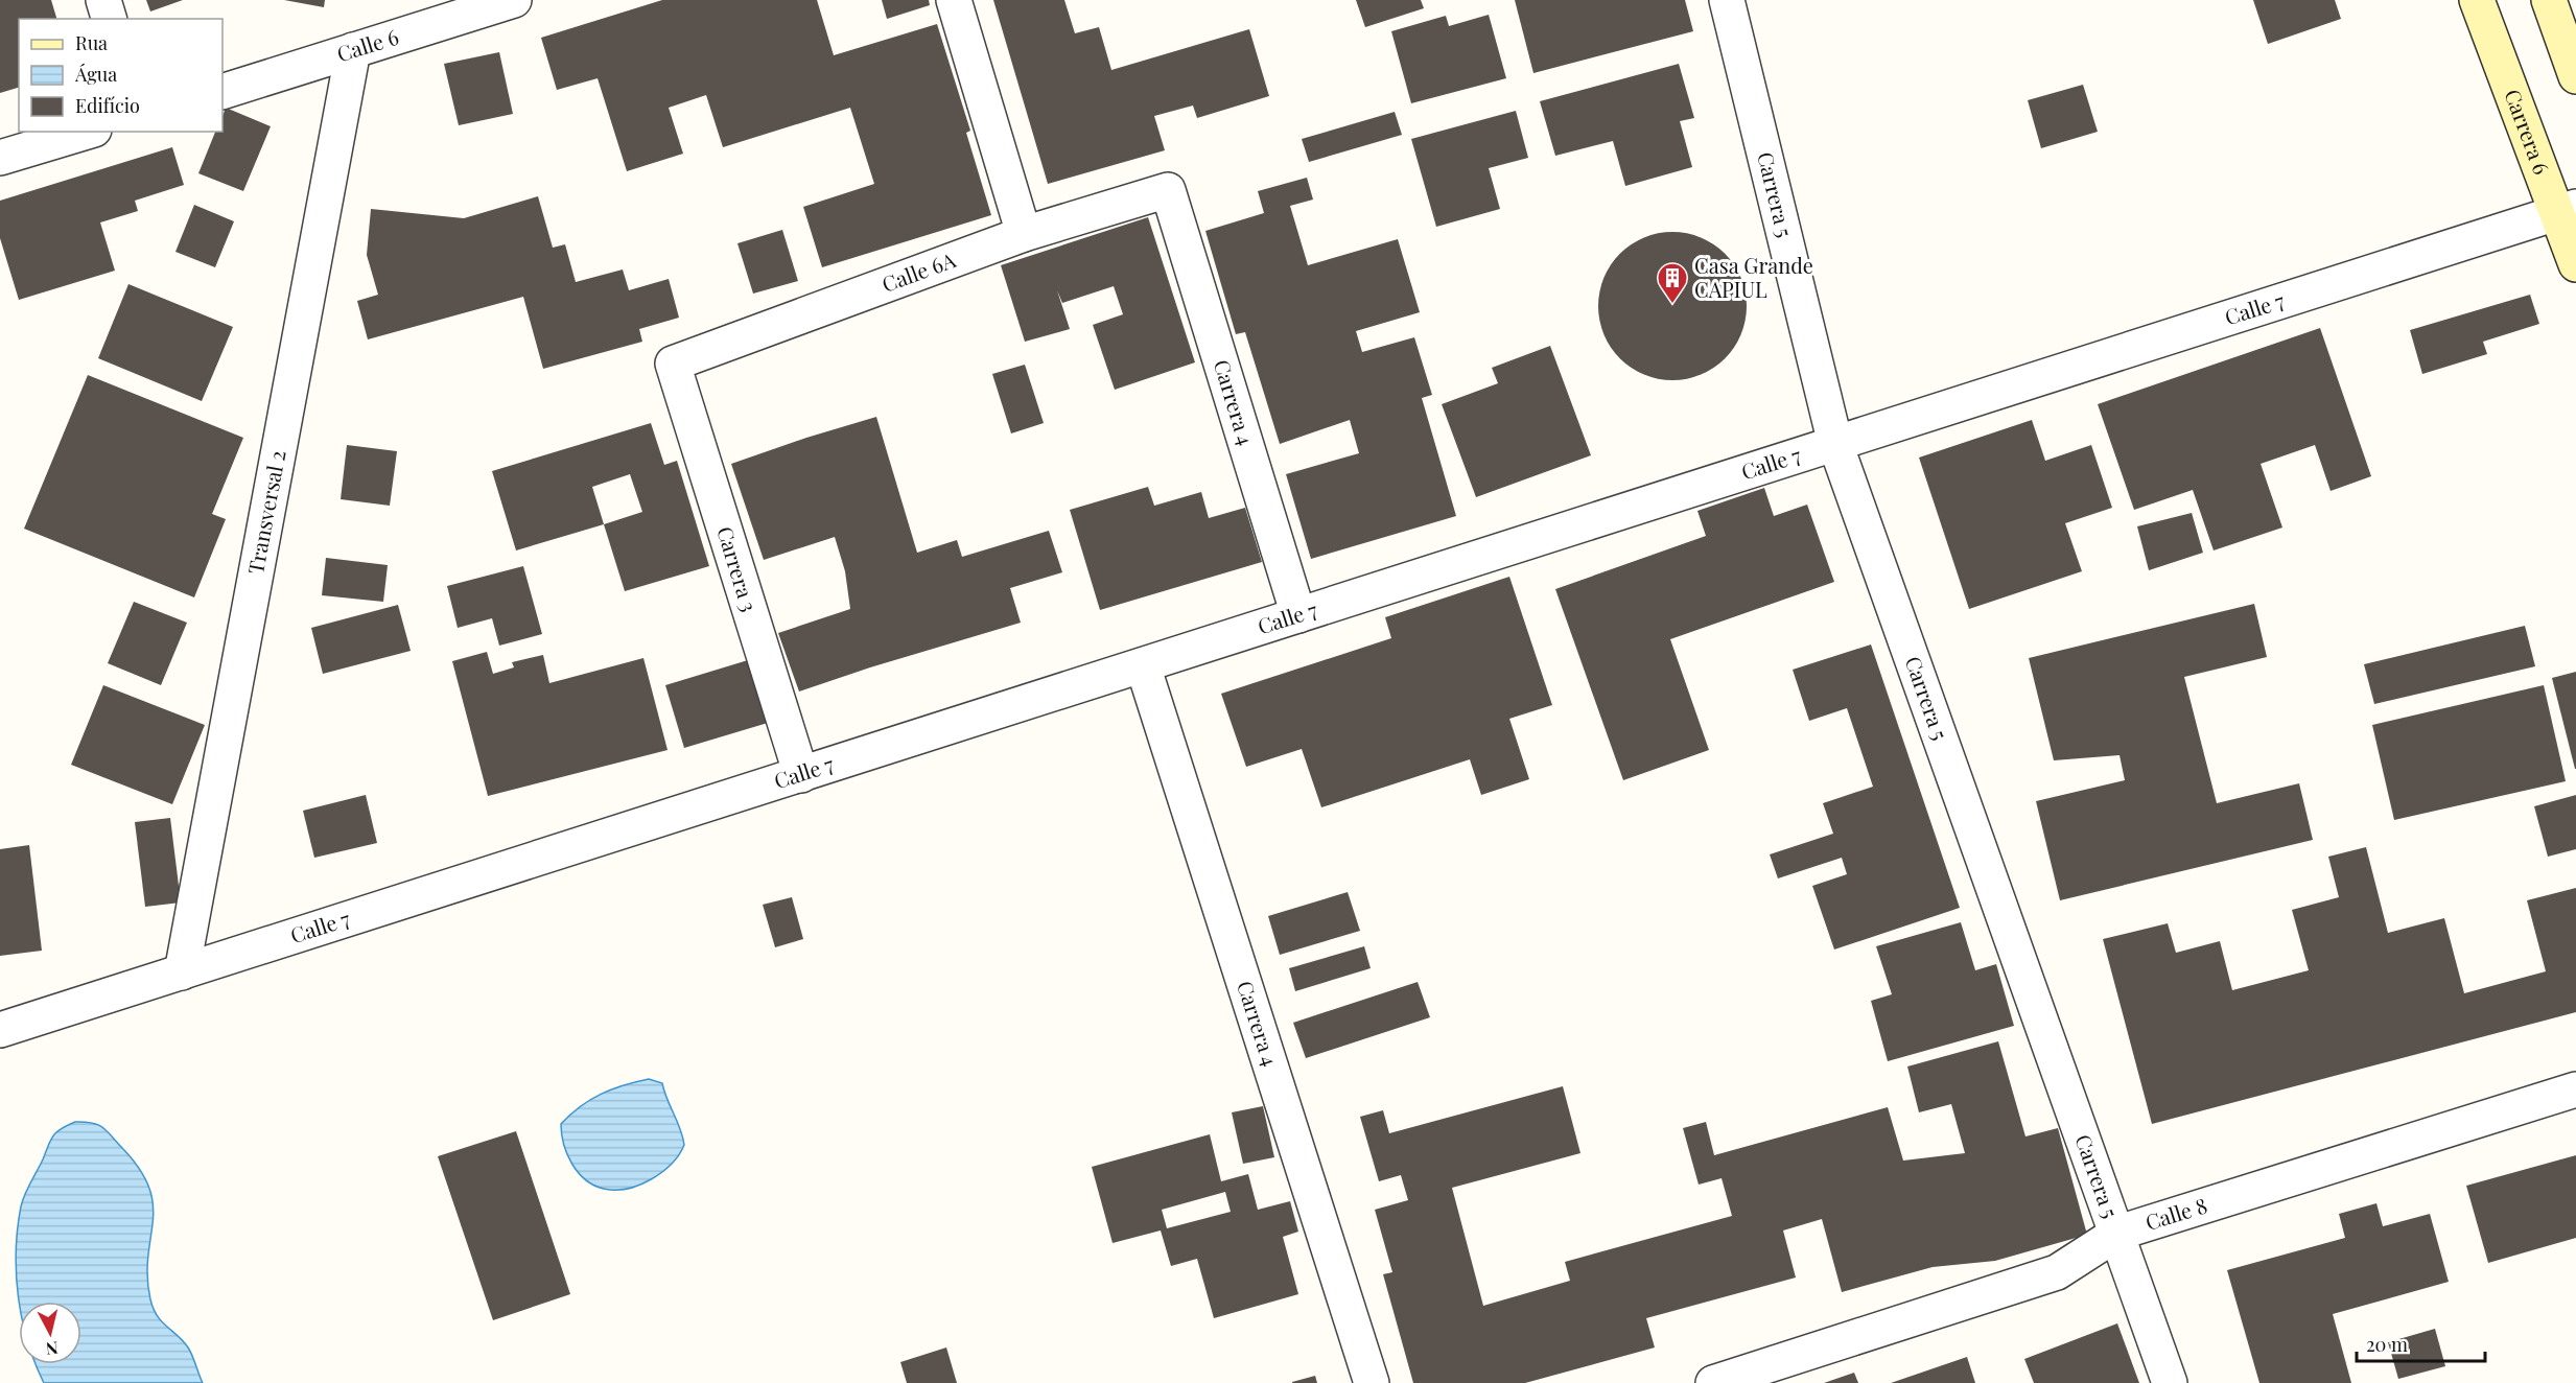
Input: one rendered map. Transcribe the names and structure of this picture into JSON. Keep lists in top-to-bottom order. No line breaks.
{"streets":{"main road":["Carrera 6"],"street":["Calle 6","Carrera 5","Calle 6A","Calle 7","Carrera 4","Transversal 2","Carrera 3","Calle 8"]},"crossings":[["Calle 6","Transversal 2"],["Carrera 6","Calle 7"],["Carrera 5","Calle 7"],["Carrera 5","Calle 8"],["Calle 6A","Carrera 4"],["Calle 6A","Carrera 3"],["Calle 7","Carrera 4"],["Calle 7","Transversal 2"],["Calle 7","Carrera 3"]],"places":{"building":["Casa Grande CAPIUL"]},"legend":["Rua","Água","Edifício"],"scale_bar":"20 m","north":"bottom"}
